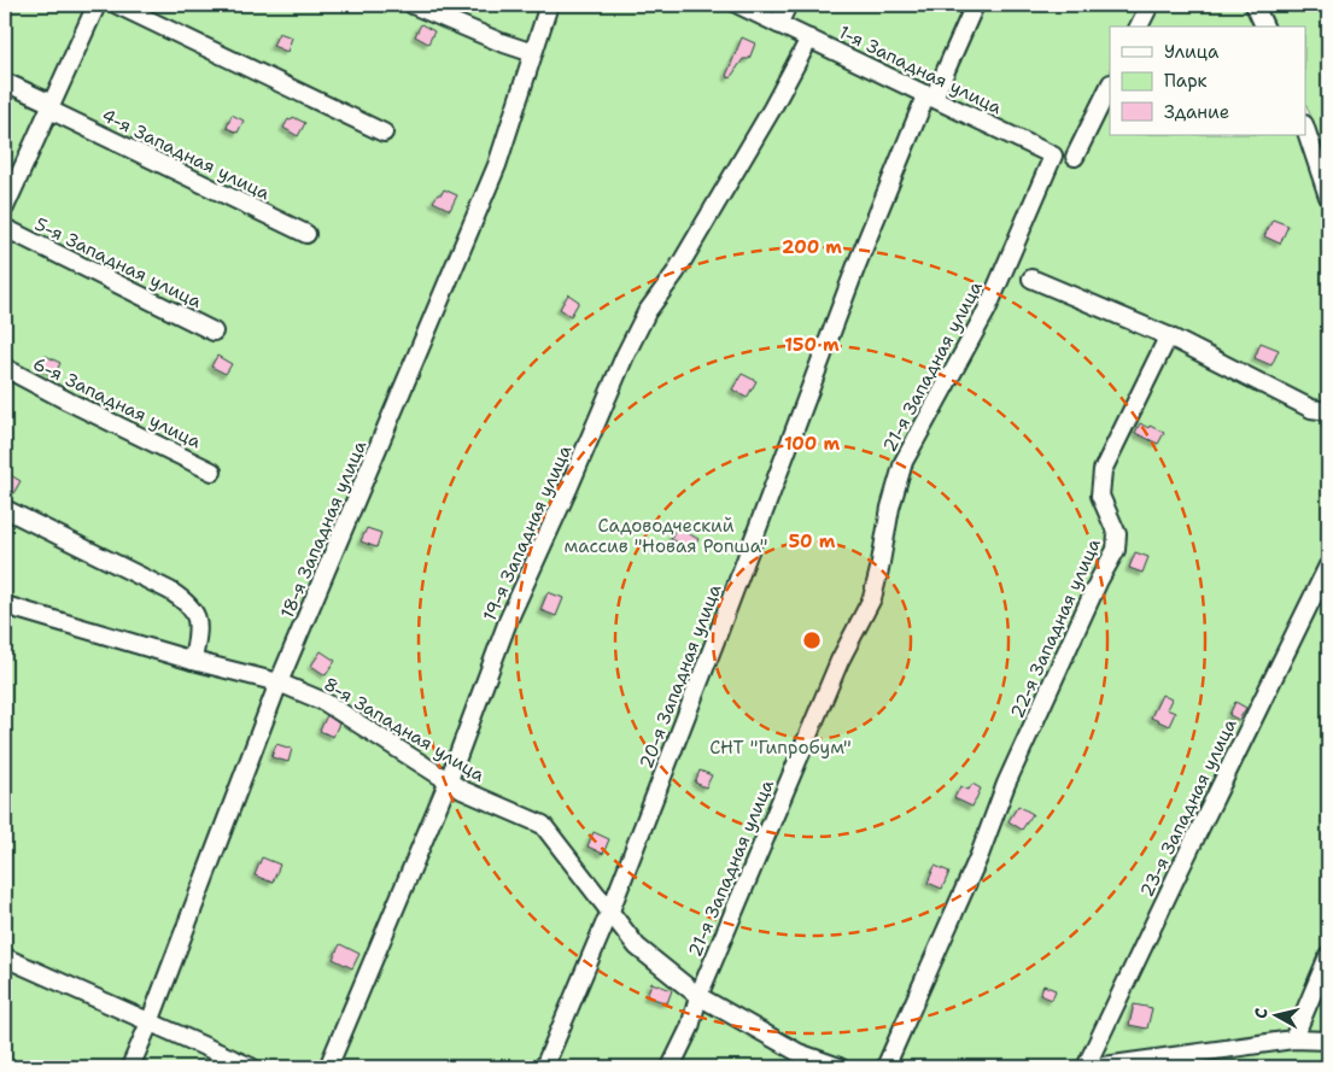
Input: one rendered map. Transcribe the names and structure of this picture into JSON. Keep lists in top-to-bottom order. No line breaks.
{"streets":{"street":["1-я Западная улица","4-я Западная улица","5-я Западная улица","21-я Западная улица","6-я Западная улица","18-я Западная улица","19-я Западная улица","22-я Западная улица","20-я Западная улица","8-я Западная улица","23-я Западная улица"]},"crossings":[["1-я Западная улица","21-я Западная улица"],["1-я Западная улица","19-я Западная улица"],["1-я Западная улица","20-я Западная улица"],["21-я Западная улица","8-я Западная улица"],["18-я Западная улица","8-я Западная улица"],["19-я Западная улица","8-я Западная улица"],["20-я Западная улица","8-я Западная улица"]],"parks":["Садоводческий массив \"Новая Ропша\"","СНТ \"Гипробум\""],"legend":["Улица","Парк","Здание"],"north":"left","rings":["200 m","150 m","100 m","50 m"]}
